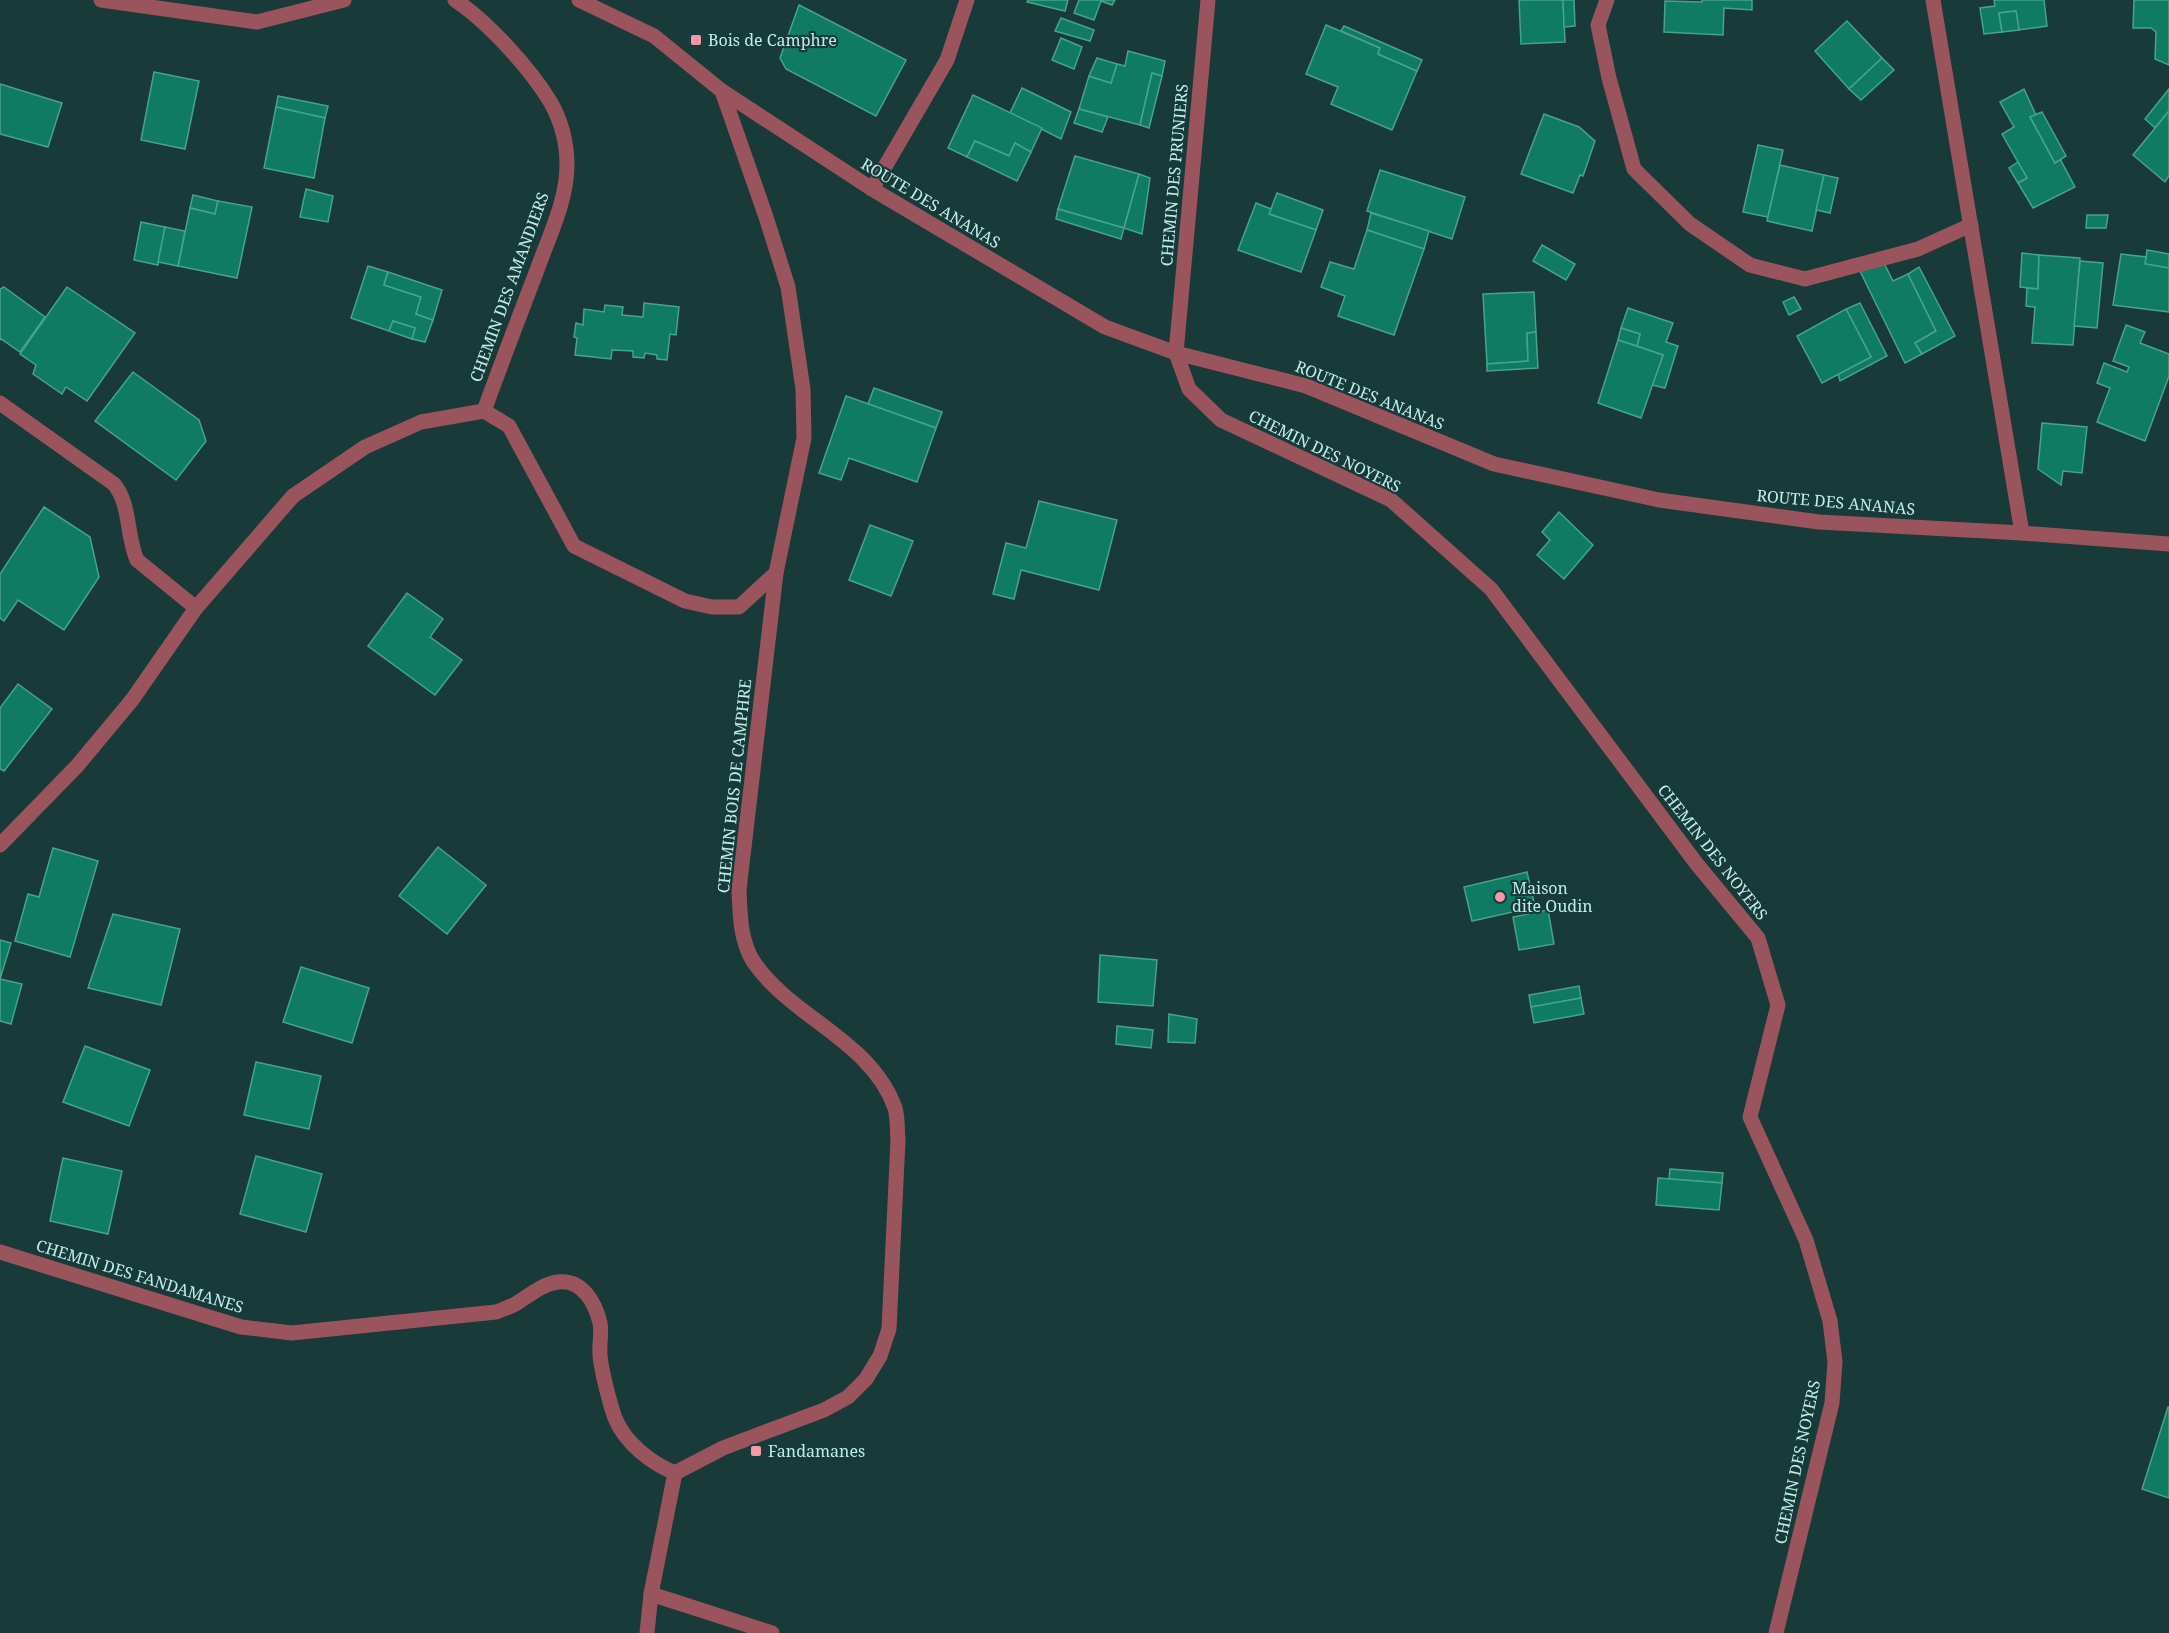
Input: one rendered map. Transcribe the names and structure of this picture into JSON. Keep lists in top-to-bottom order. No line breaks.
{"streets":{"street":["CHEMIN DES PRUNIERS","ROUTE DES ANANAS","CHEMIN DES AMANDIERS","CHEMIN DES NOYERS","CHEMIN BOIS DE CAMPHRE","CHEMIN DES FANDAMANES"]},"crossings":[["CHEMIN DES PRUNIERS","ROUTE DES ANANAS"],["CHEMIN DES PRUNIERS","CHEMIN DES NOYERS"],["ROUTE DES ANANAS","CHEMIN DES NOYERS"],["ROUTE DES ANANAS","CHEMIN BOIS DE CAMPHRE"],["CHEMIN BOIS DE CAMPHRE","CHEMIN DES FANDAMANES"]],"places":{"transit":["Bois de Camphre","Fandamanes"],"other":["Maison dite Oudin"]}}
